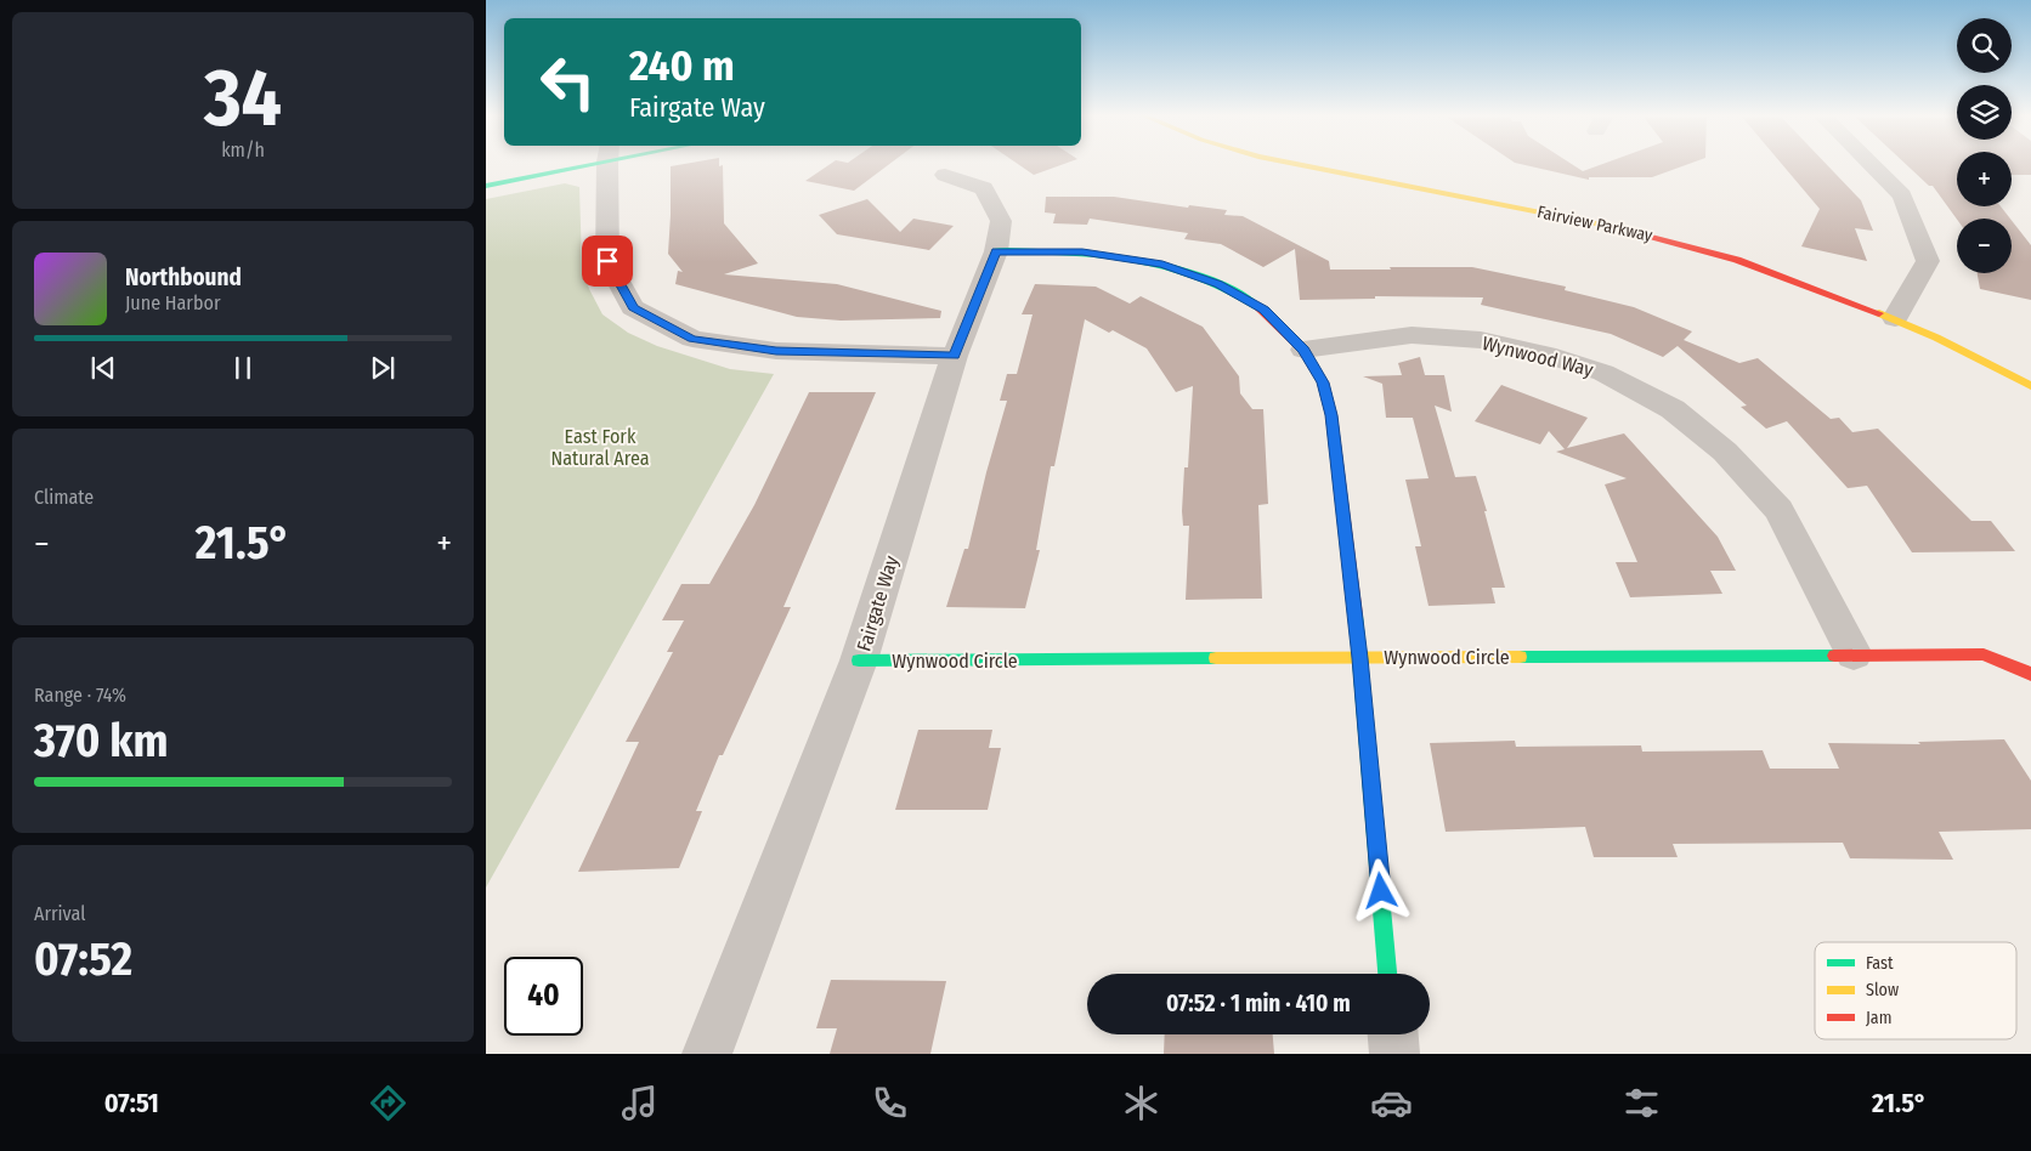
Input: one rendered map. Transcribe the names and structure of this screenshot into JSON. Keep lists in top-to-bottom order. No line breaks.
{"streets":{"street":["Fairview Parkway","Wynwood Way","Fairgate Way","Wynwood Circle"]},"crossings":[["Wynwood Way","Wynwood Circle"],["Fairgate Way","Wynwood Circle"]],"parks":["East Fork Natural Area"],"legend":["Fast","Slow","Jam"],"page":{"tile":[["34","km/h"],"Climate",["Range · 74%","370 km"],["Arrival","07:52"]],"map_buttons":["+","−"],"turn":["240 m","Fairgate Way"],"song":["Northbound","June Harbor"],"heat":["−","21.5°","+"],"limit":"40","trip":"07:52 · 1 min · 410 m","tabs":["07:51","21.5°"]}}
